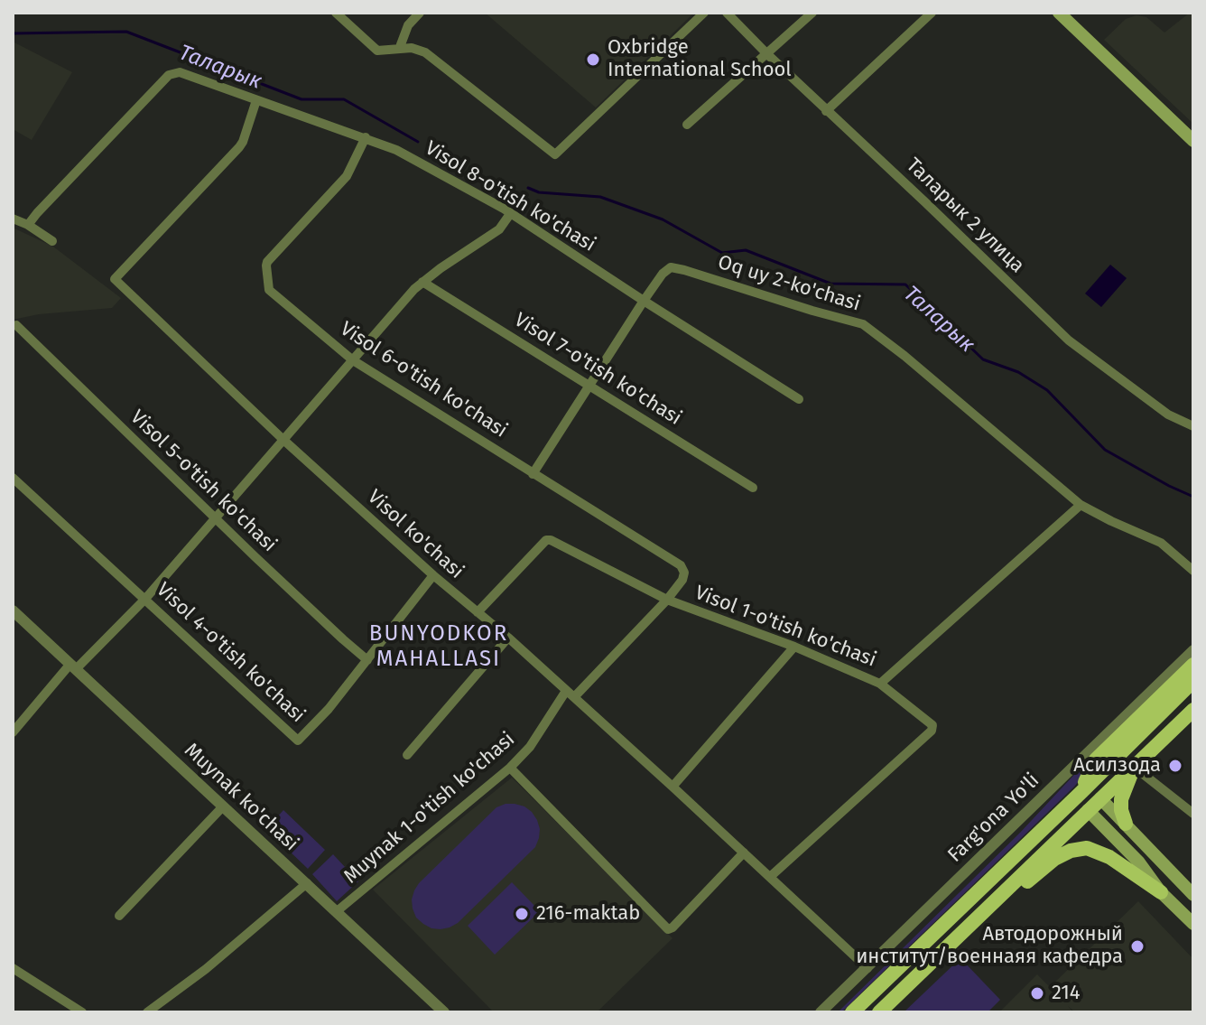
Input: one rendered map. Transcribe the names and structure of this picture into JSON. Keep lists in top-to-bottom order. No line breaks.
{"streets":{"main road":["Farg'ona Yo'li"],"street":["Visol 8-o'tish ko'chasi","Таларык 2 улица","Oq uy 2-ko'chasi","Visol 7-o'tish ko'chasi","Visol 6-o'tish ko'chasi","Visol 5-o'tish ko'chasi","Visol ko'chasi","Visol 1-o'tish ko'chasi","Visol 4-o'tish ko'chasi","Muynak ko'chasi","Muynak 1-o'tish ko'chasi"]},"crossings":[["Visol 8-o'tish ko'chasi","Oq uy 2-ko'chasi"],["Visol 8-o'tish ko'chasi","Visol 6-o'tish ko'chasi"],["Visol 8-o'tish ko'chasi","Visol ko'chasi"],["Oq uy 2-ko'chasi","Visol 7-o'tish ko'chasi"],["Oq uy 2-ko'chasi","Visol 6-o'tish ko'chasi"],["Visol 6-o'tish ko'chasi","Muynak 1-o'tish ko'chasi"],["Visol 5-o'tish ko'chasi","Visol 4-o'tish ko'chasi"],["Visol ko'chasi","Visol 1-o'tish ko'chasi"],["Visol ko'chasi","Visol 4-o'tish ko'chasi"],["Visol ko'chasi","Muynak 1-o'tish ko'chasi"],["Visol ko'chasi","Farg'ona Yo'li"],["Visol 1-o'tish ko'chasi","Muynak 1-o'tish ko'chasi"],["Muynak ko'chasi","Muynak 1-o'tish ko'chasi"]],"districts":["BUNYODKOR MAHALLASI"],"water":["Таларык"],"places":["Oxbridge International School","Асилзода","216-maktab","Автодорожный институт/военнаяя кафедра","214"]}
